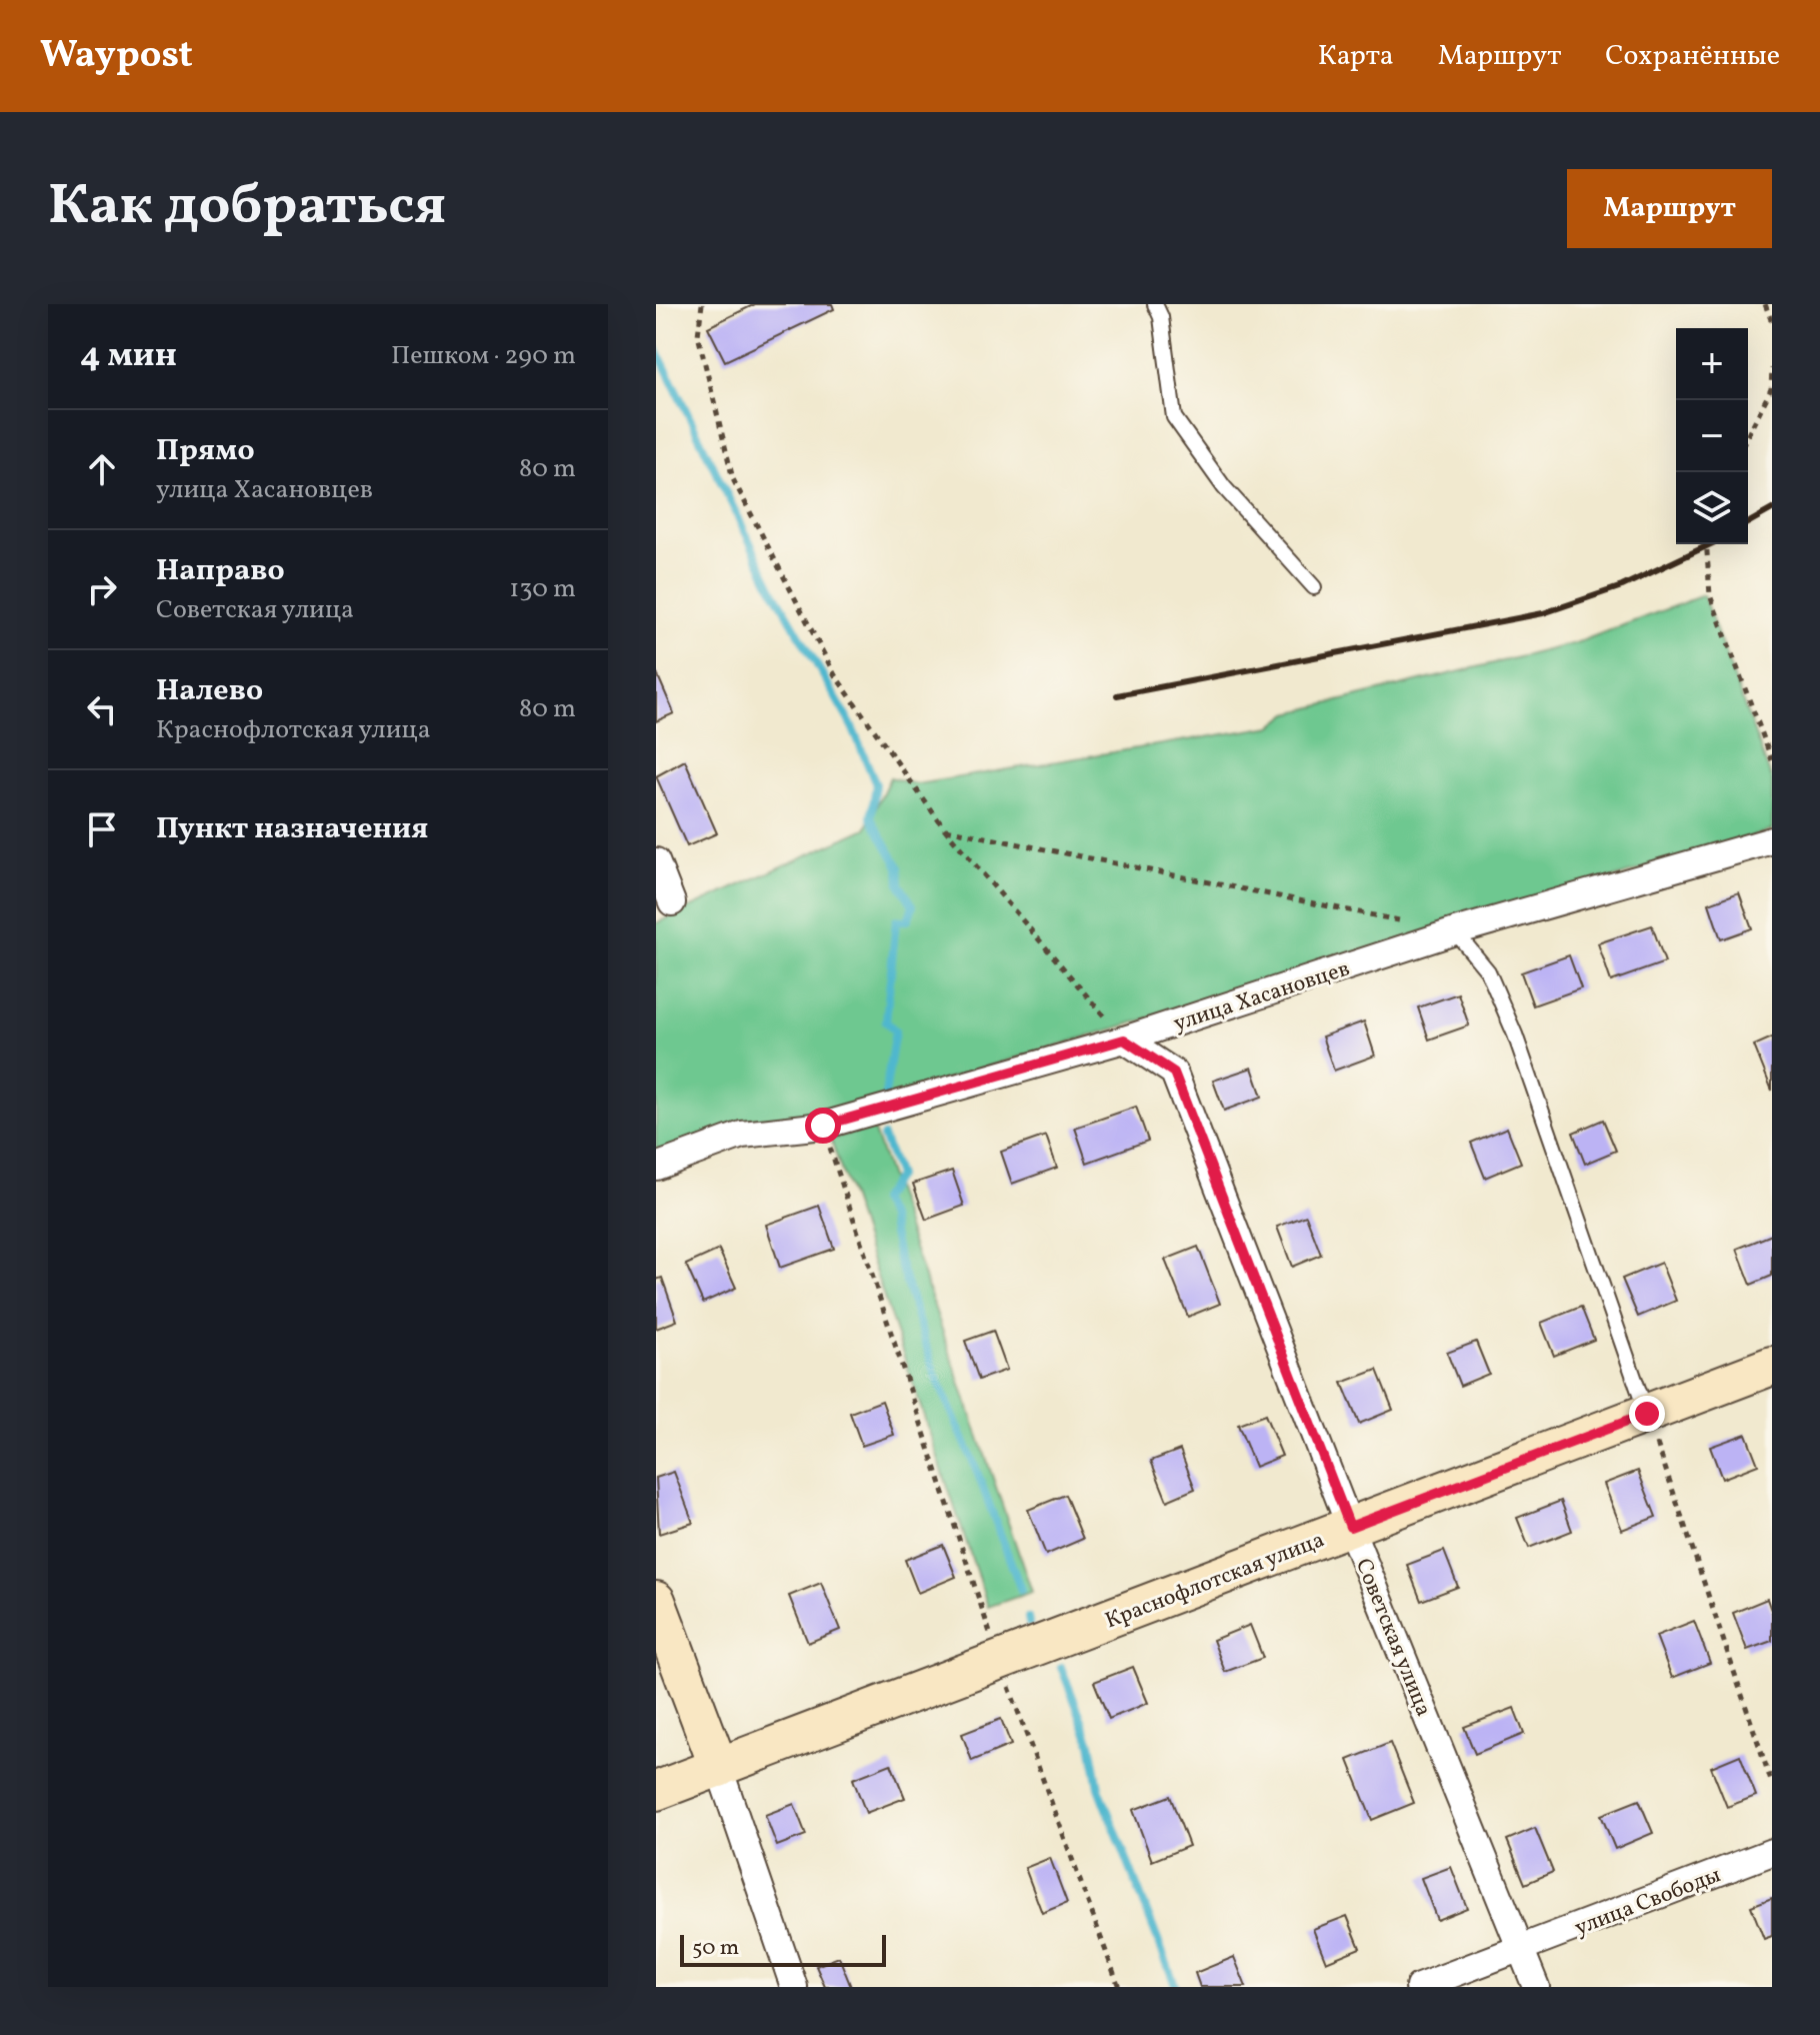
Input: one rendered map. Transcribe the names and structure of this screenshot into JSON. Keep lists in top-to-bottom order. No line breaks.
{"streets":{"street":["улица Хасановцев","Краснофлотская улица","Советская улица","улица Свободы"]},"crossings":[["улица Хасановцев","Советская улица"],["Краснофлотская улица","Советская улица"],["Советская улица","улица Свободы"]],"scale_bar":"50 m","page":{"header":"Waypost","nav":["Карта","Маршрут","Сохранённые"],"title":"Как добраться","buttons":"Маршрут","heading":["4 мин","Пешком · 290 m"],"map_buttons":["+","−"],"list":[["Прямо","улица Хасановцев","80 m"],["Направо","Советская улица","130 m"],["Налево","Краснофлотская улица","80 m"],"Пункт назначения"],"scale":"50 m"}}
